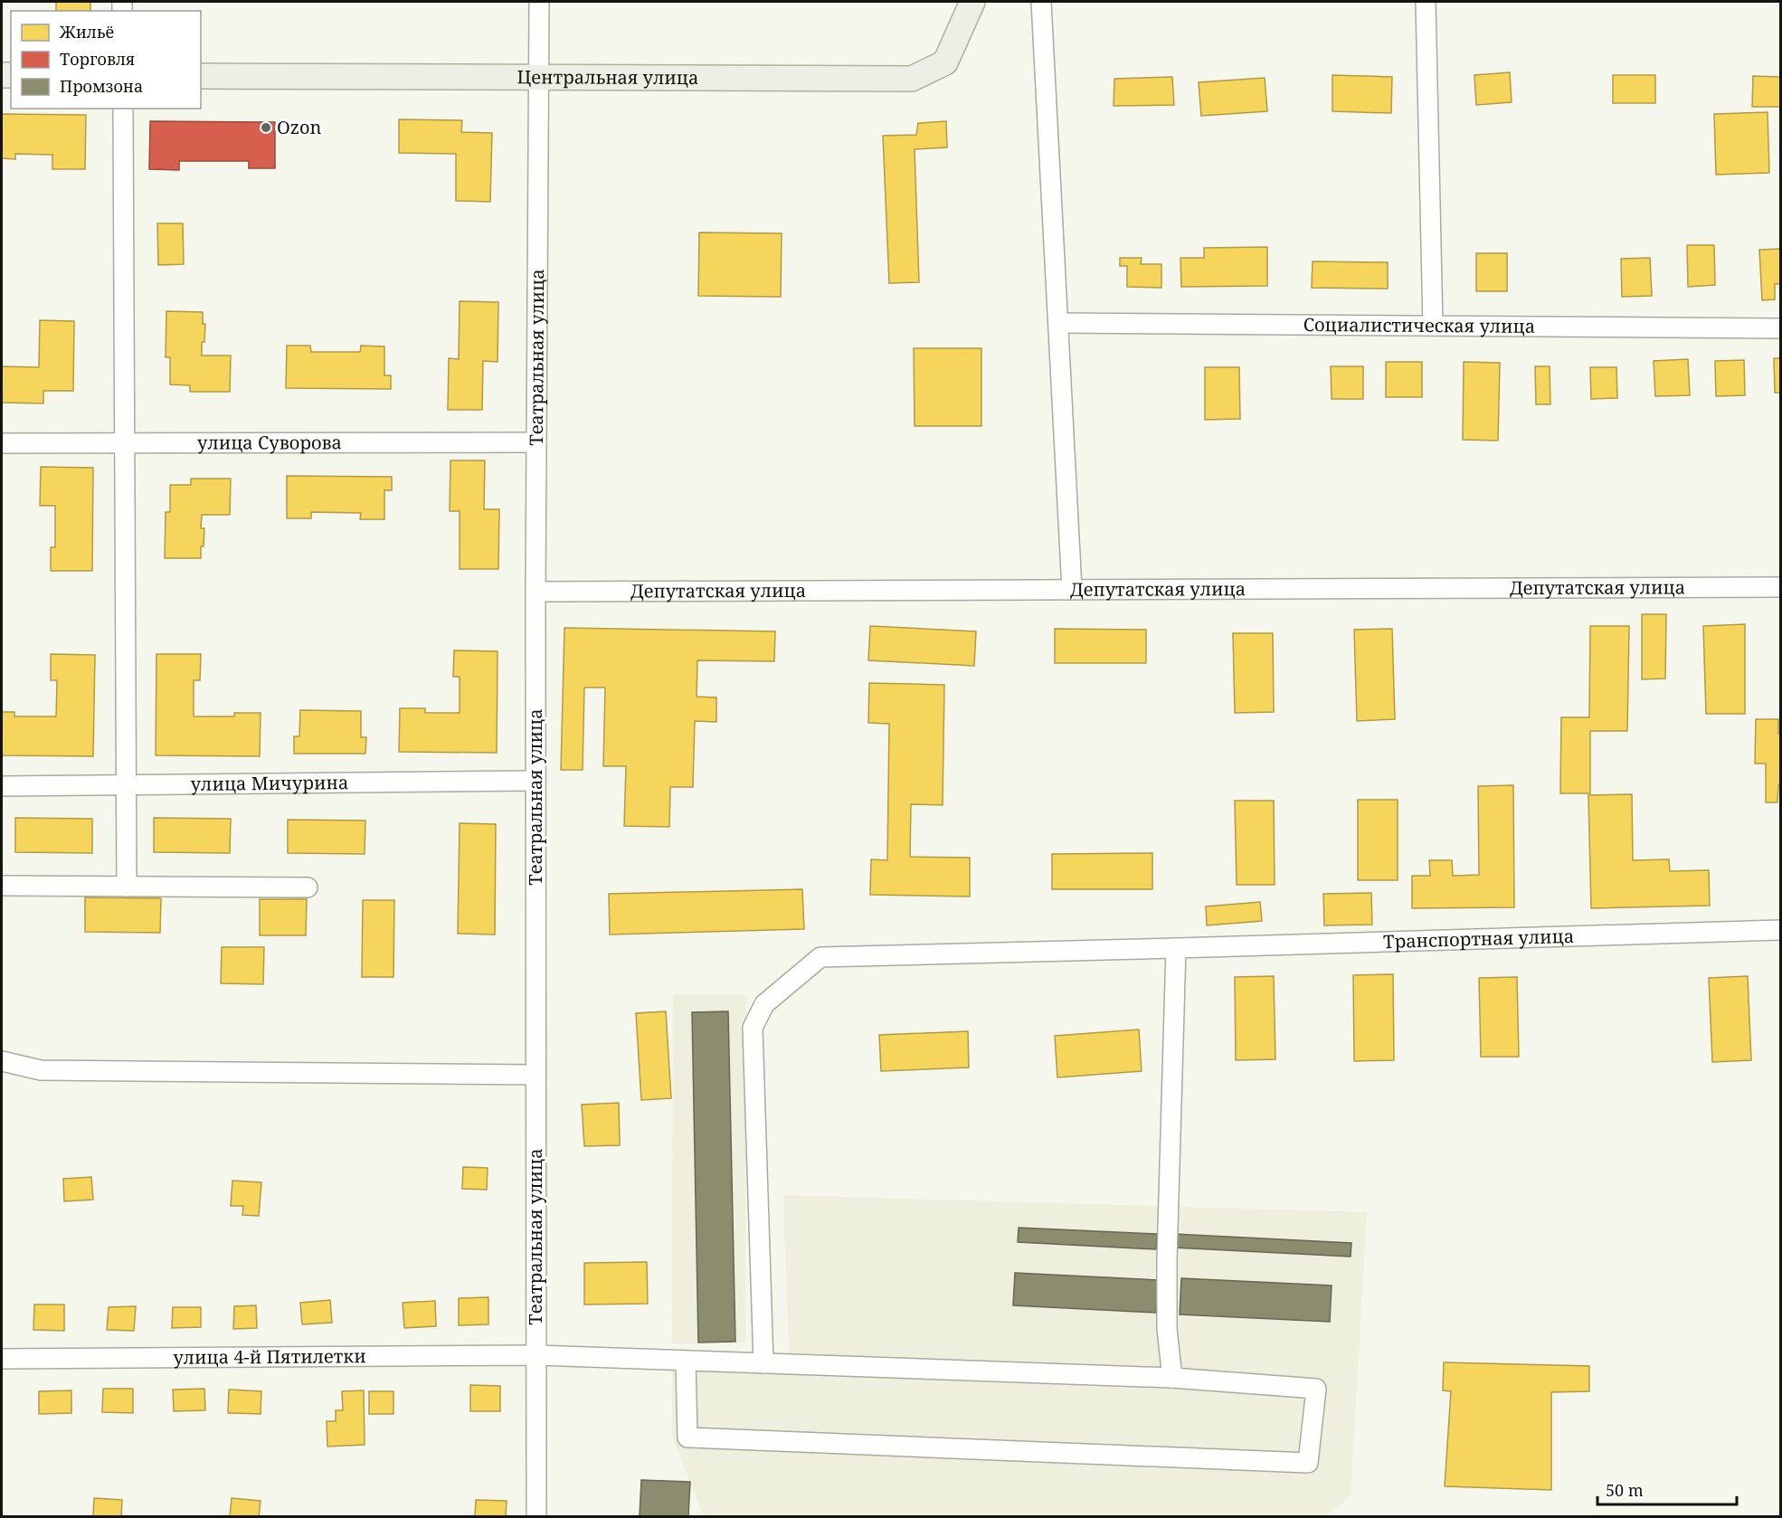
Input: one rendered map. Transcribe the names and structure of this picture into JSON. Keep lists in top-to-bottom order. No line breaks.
{"streets":{"main road":["Центральная улица"],"street":["Социалистическая улица","Театральная улица","улица Суворова","Депутатская улица","улица Мичурина","Транспортная улица","улица 4-й Пятилетки"]},"crossings":[["Центральная улица","Театральная улица"],["Театральная улица","улица Суворова"],["Театральная улица","Депутатская улица"],["Театральная улица","улица Мичурина"],["Театральная улица","улица 4-й Пятилетки"],["Транспортная улица","улица 4-й Пятилетки"]],"places":["Ozon"],"legend":["Жильё","Торговля","Промзона"],"scale_bar":"50 m"}
